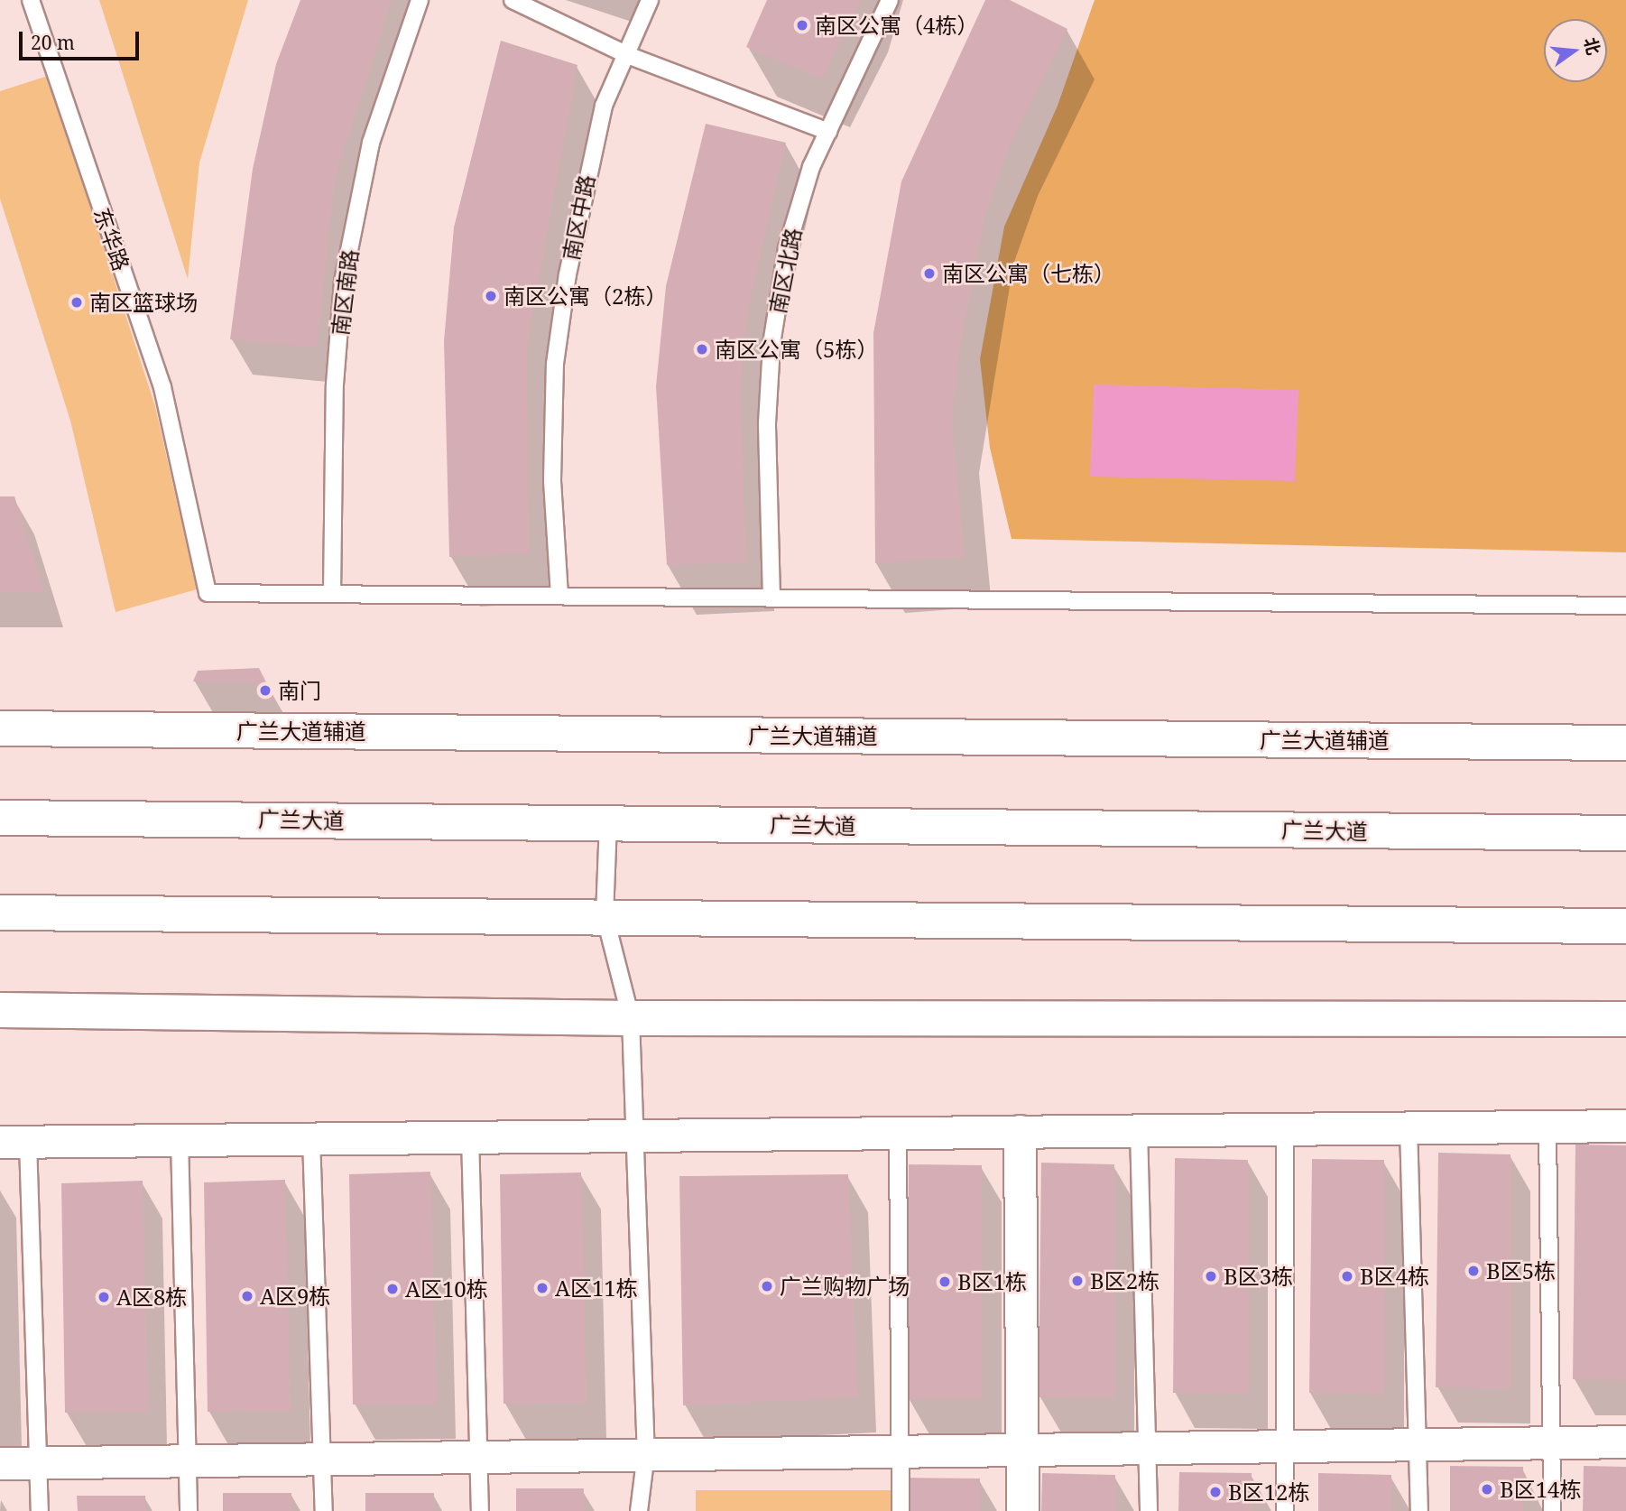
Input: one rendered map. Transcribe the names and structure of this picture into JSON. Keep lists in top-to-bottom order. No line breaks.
{"streets":{"main road":["广兰大道辅道","广兰大道"],"lane":["南区中路","东华路","南区北路","南区南路"]},"crossings":[["东华路","南区南路"]],"places":["南区公寓（4栋）","南区公寓（七栋）","南区公寓（2栋）","南区篮球场","南区公寓（5栋）","南门","B区5栋","B区3栋","B区4栋","B区2栋","B区1栋","广兰购物广场","A区11栋","A区10栋","A区9栋","A区8栋","B区14栋","B区12栋"],"scale_bar":"20 m","north":"right"}
